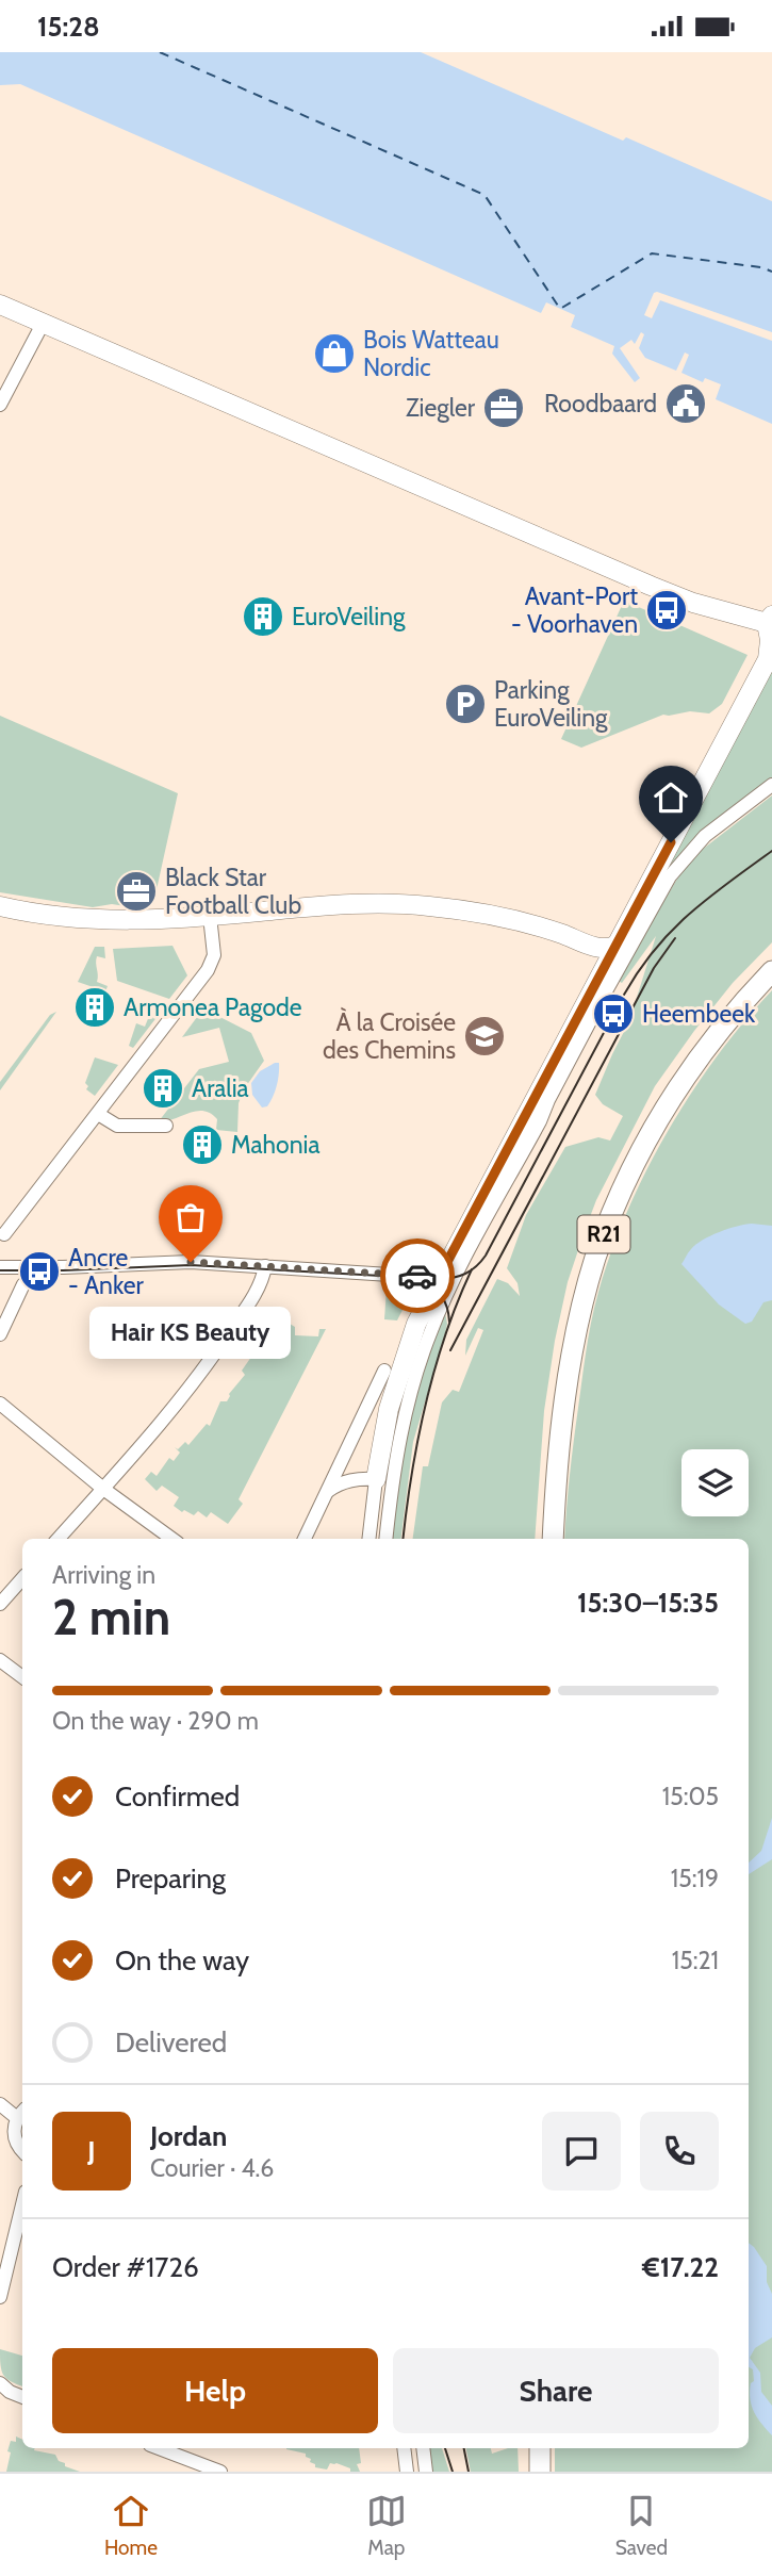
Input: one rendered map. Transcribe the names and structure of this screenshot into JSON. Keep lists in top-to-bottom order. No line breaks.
{"streets":{"main road":["R21"]},"places":{"shop":["Bois Watteau Nordic"],"public building":["Roodbaard"],"office":["Ziegler","Black Star Football Club"],"bus stop":["Avant-Port - Voorhaven","Heembeek","Ancre - Anker"],"building":["EuroVeiling","Armonea Pagode","Aralia","Mahonia"],"parking":["Parking EuroVeiling"],"school or university":["À la Croisée des Chemins"],"other":["Hair KS Beauty"]},"page":{"status":"15:28","bubble":"Hair KS Beauty","heading":["2 min","Arriving in","15:30–15:35"],"panel":["Jordan","Courier · 4.6","Order #1726","€17.22"],"bar":"On the way · 290 m","list":[["Confirmed","15:05"],["Preparing","15:19"],["On the way","15:21"],"Delivered"],"round":"J","buttons":["Help","Share"],"tabs":["Home","Map","Saved"]}}
